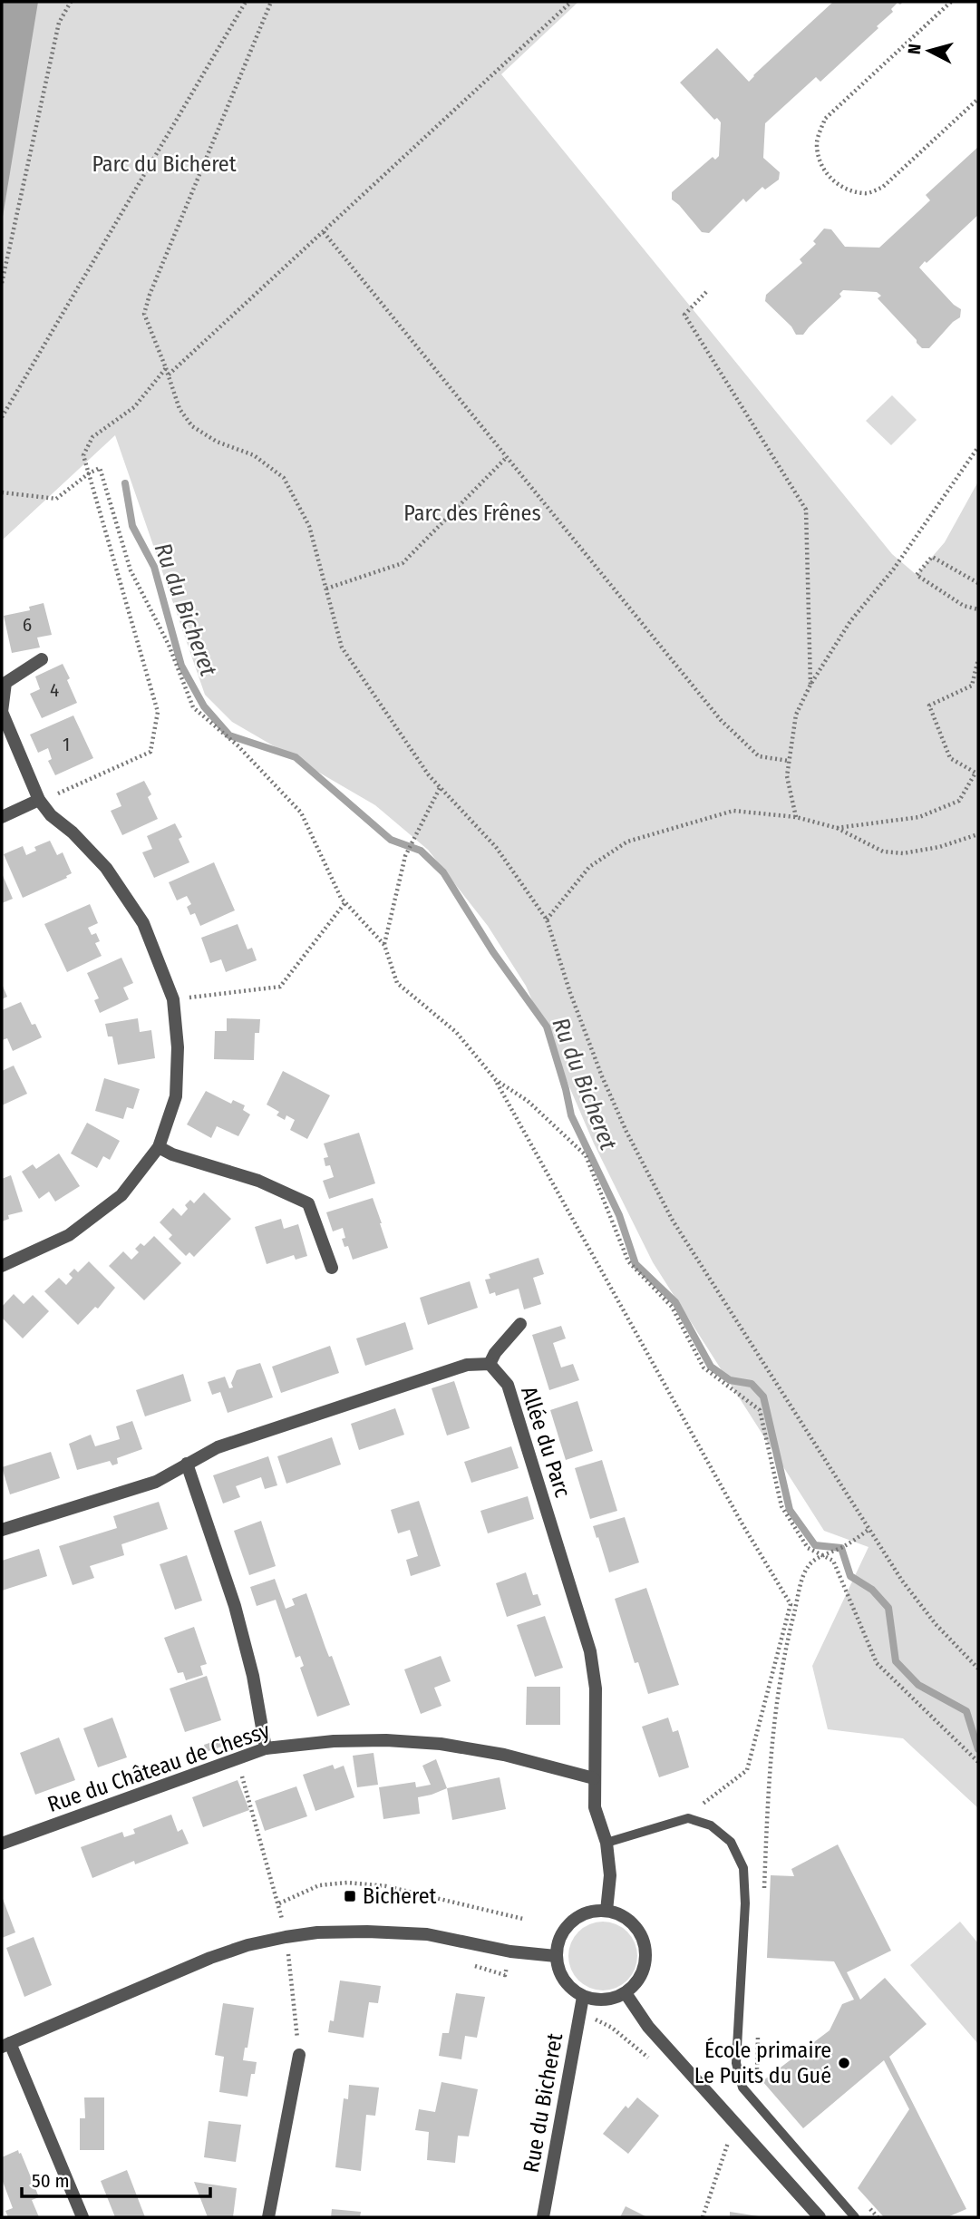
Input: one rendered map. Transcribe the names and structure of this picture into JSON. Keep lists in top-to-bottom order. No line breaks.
{"streets":{"street":["Allée du Parc","Rue du Château de Chessy","Rue du Bicheret"]},"crossings":[["Allée du Parc","Rue du Château de Chessy"],["Allée du Parc","Rue du Bicheret"]],"water":["Ru du Bicheret"],"parks":["Parc du Bicheret","Parc des Frênes"],"places":{"transit":["Bicheret"],"other":["École primaire Le Puits du Gué"]},"house_numbers":["6","4","1"],"scale_bar":"50 m","north":"left"}
